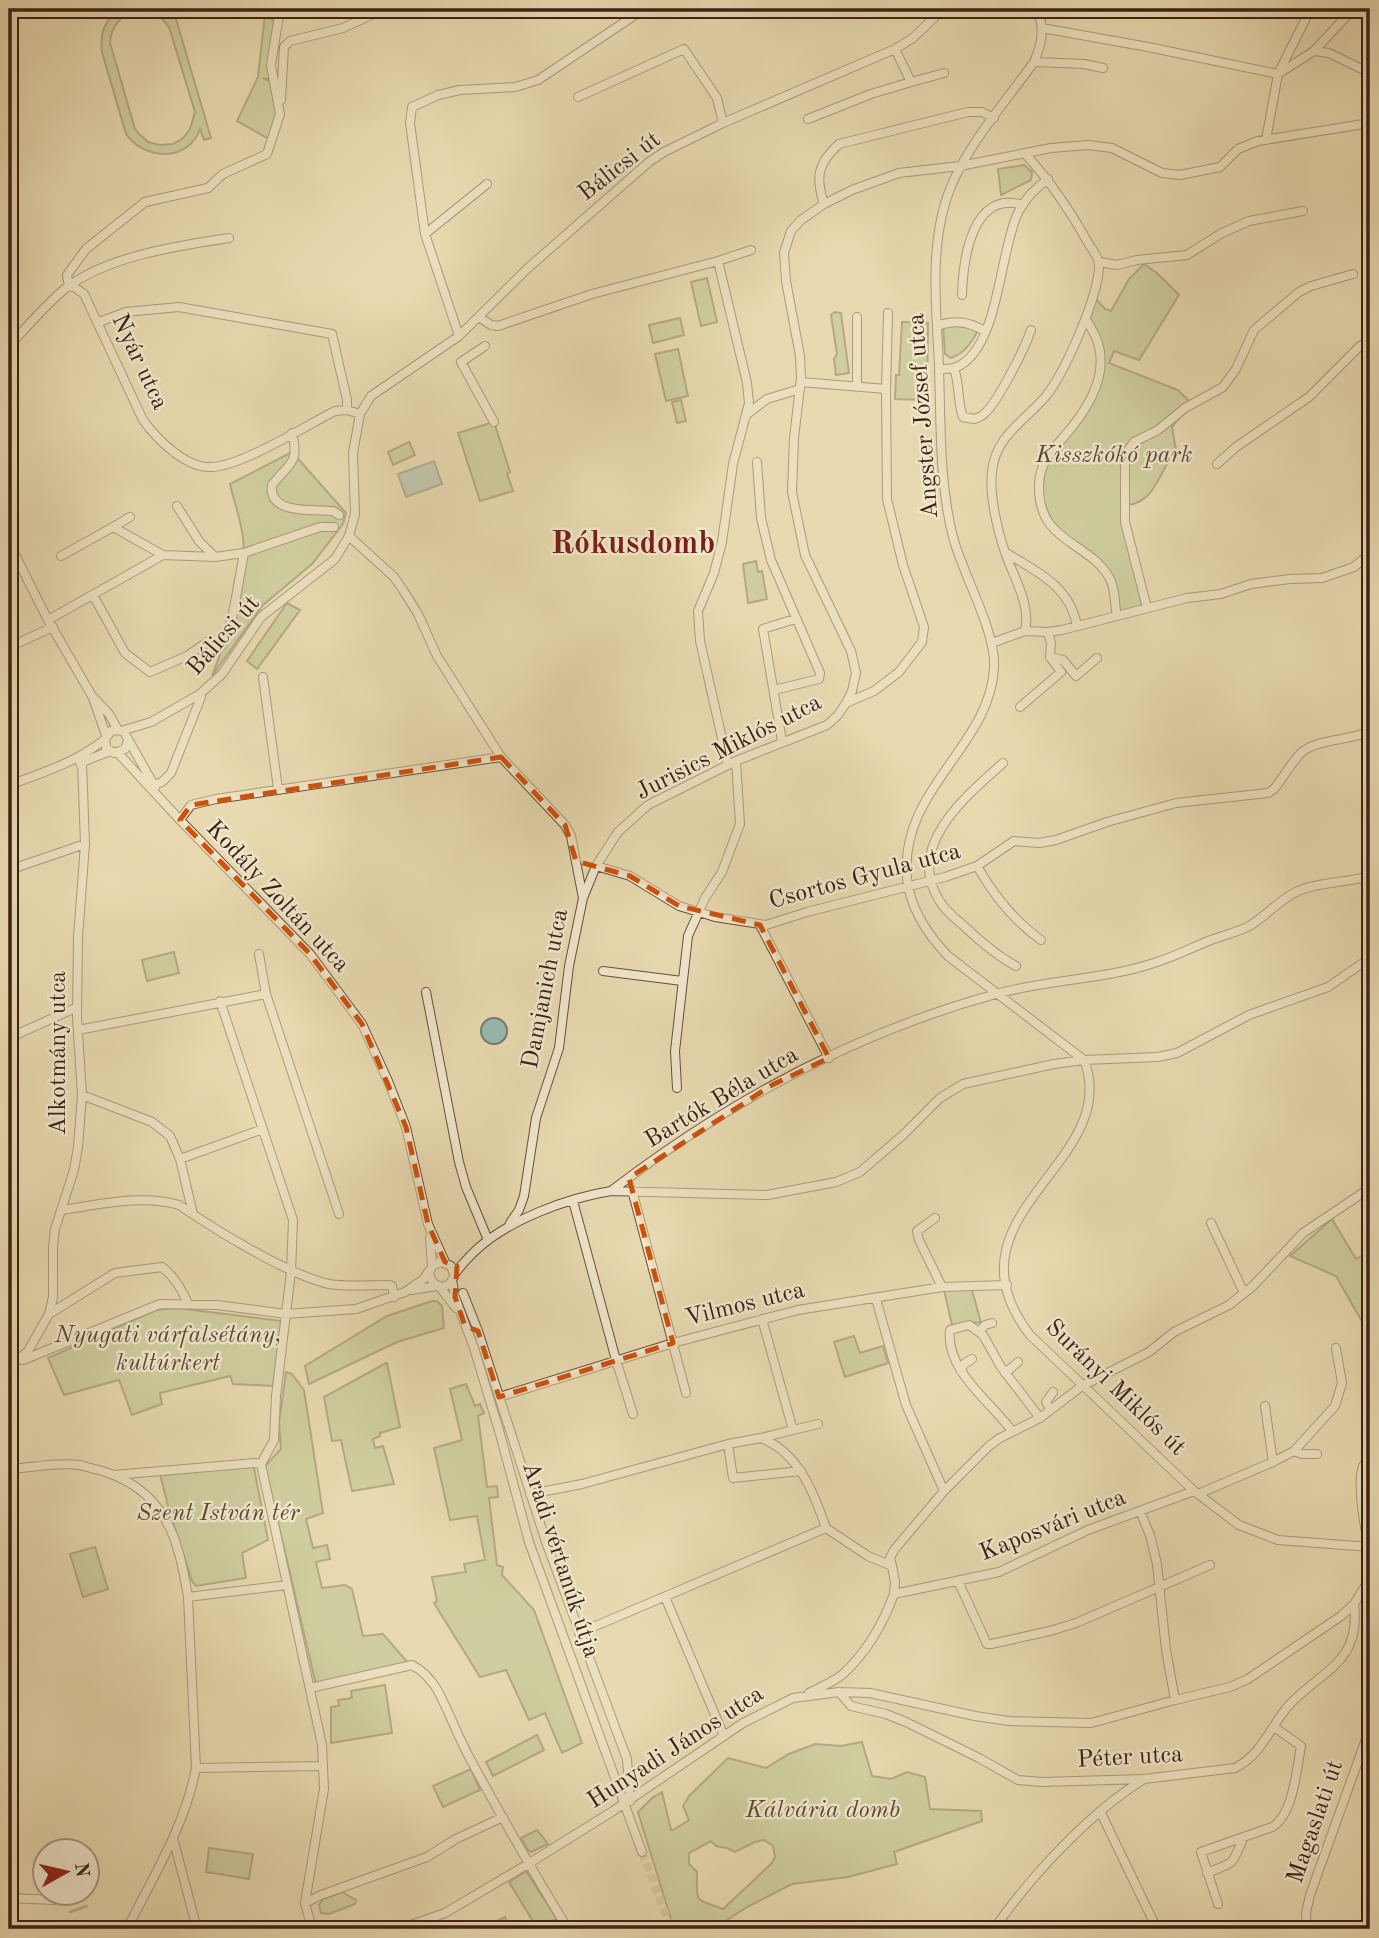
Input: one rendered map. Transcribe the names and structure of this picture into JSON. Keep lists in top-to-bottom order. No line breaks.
{"streets":{"street":["Bálicsi út","Nyár utca","Angster József utca","Jurisics Miklós utca","Csortos Gyula utca","Kodály Zoltán utca","Damjanich utca","Alkotmány utca","Bartók Béla utca","Vilmos utca","Surányi Miklós út","Kaposvári utca","Aradi vértanúk útja","Hunyadi János utca","Péter utca","Magaslati út"]},"crossings":[["Bálicsi út","Kodály Zoltán utca"],["Bálicsi út","Damjanich utca"],["Angster József utca","Jurisics Miklós utca"],["Angster József utca","Csortos Gyula utca"],["Angster József utca","Bartók Béla utca"],["Jurisics Miklós utca","Csortos Gyula utca"],["Jurisics Miklós utca","Damjanich utca"],["Kodály Zoltán utca","Bartók Béla utca"],["Kodály Zoltán utca","Aradi vértanúk útja"],["Damjanich utca","Bartók Béla utca"],["Bartók Béla utca","Aradi vértanúk útja"],["Vilmos utca","Surányi Miklós út"],["Vilmos utca","Aradi vértanúk útja"],["Surányi Miklós út","Kaposvári utca"],["Aradi vértanúk útja","Hunyadi János utca"],["Hunyadi János utca","Péter utca"]],"districts":["Rókusdomb"],"parks":["Kisszkókó park","Nyugati várfalsétány, kultúrkert","Szent István tér","Kálvária domb"],"north":"right"}
